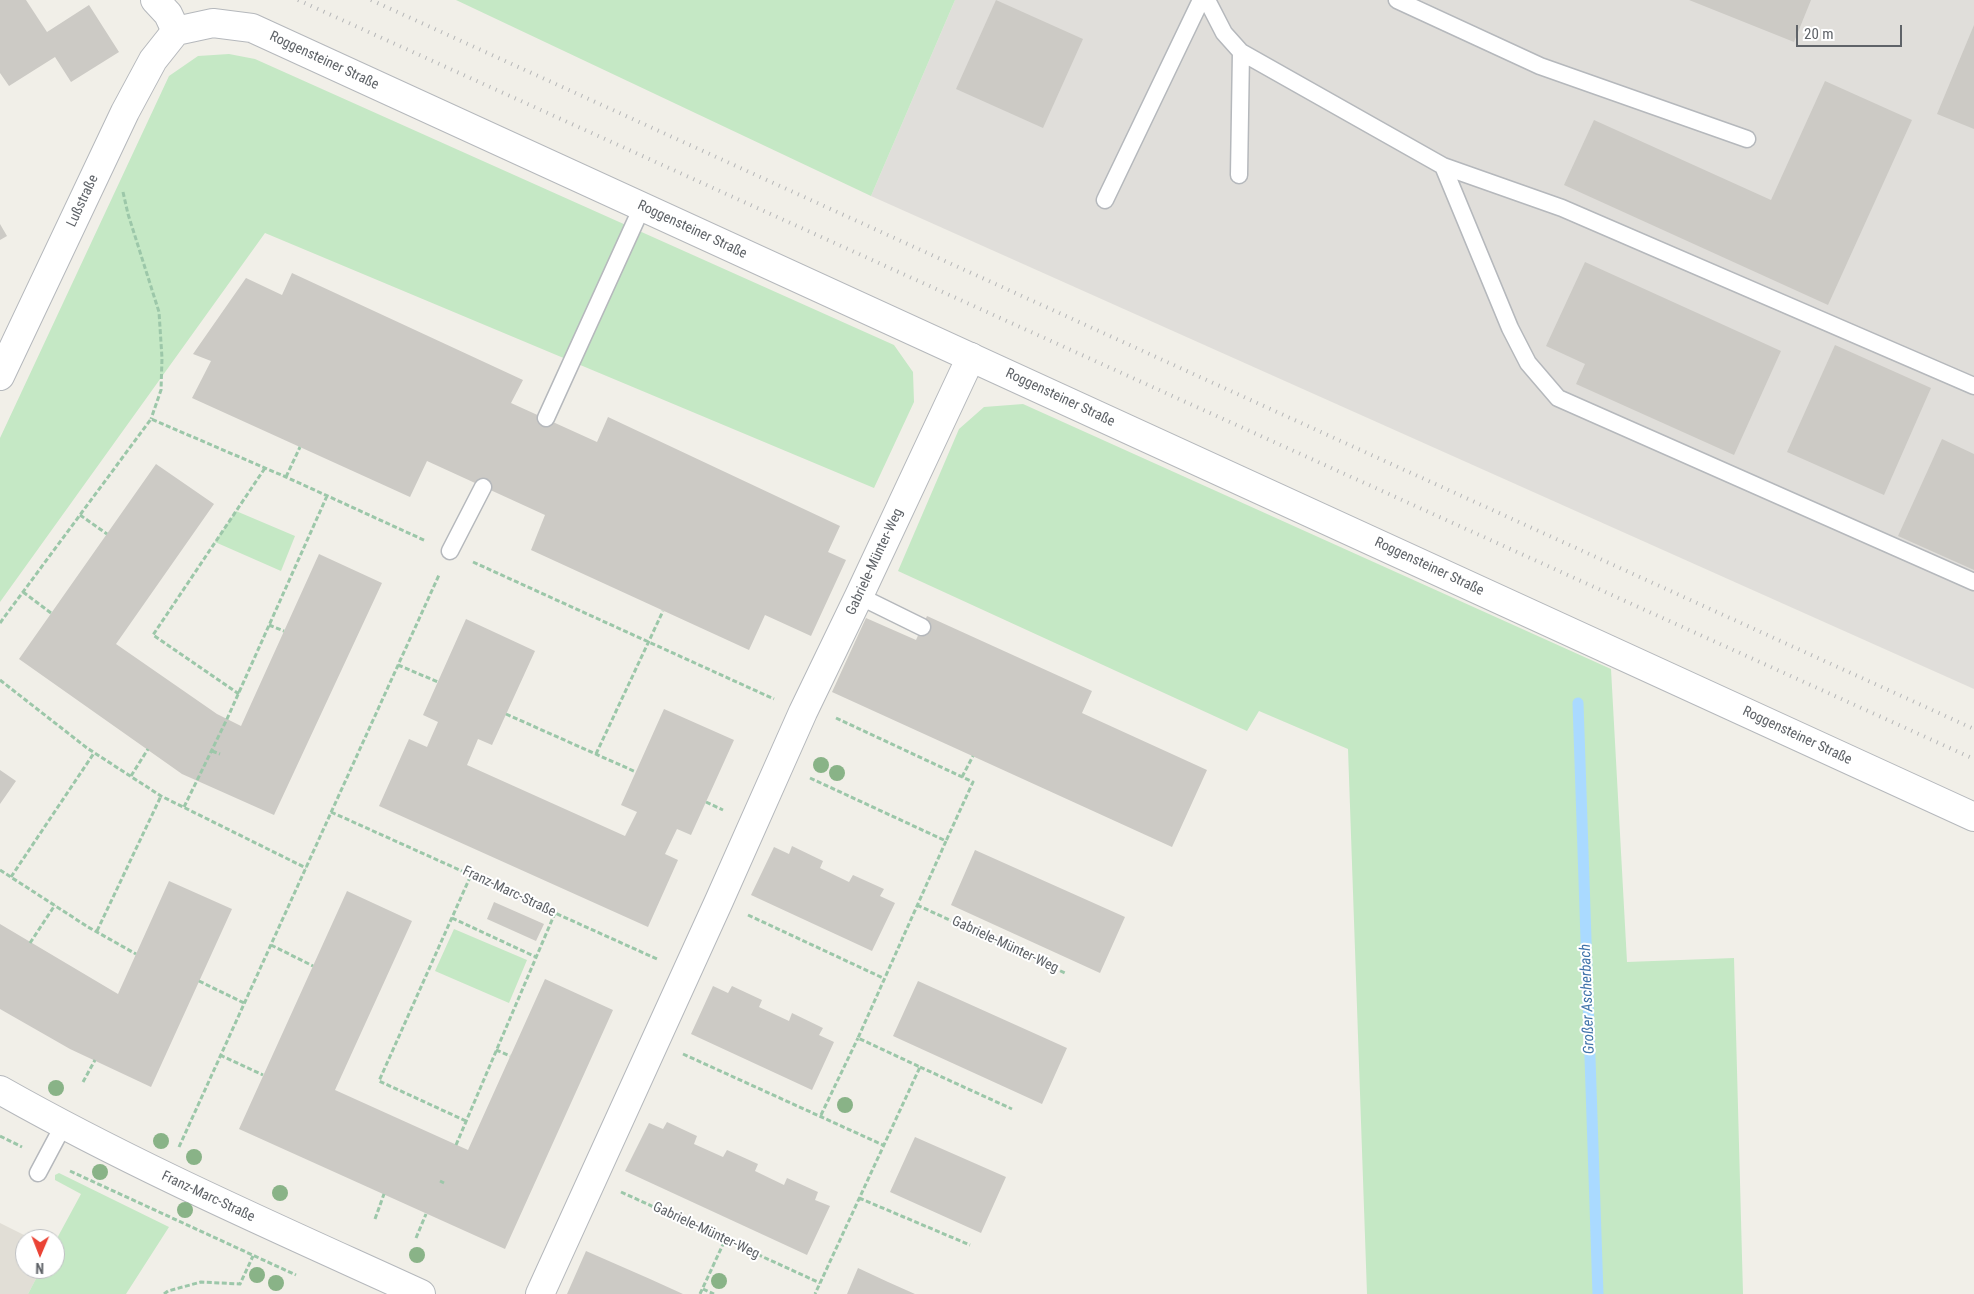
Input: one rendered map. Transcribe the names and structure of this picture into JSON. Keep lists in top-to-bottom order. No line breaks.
{"streets":{"street":["Roggensteiner Straße","Lußstraße","Gabriele-Münter-Weg","Franz-Marc-Straße"]},"crossings":[["Roggensteiner Straße","Lußstraße"],["Roggensteiner Straße","Gabriele-Münter-Weg"],["Gabriele-Münter-Weg","Franz-Marc-Straße"]],"water":["Großer Ascherbach"],"scale_bar":"20 m","north":"bottom"}
